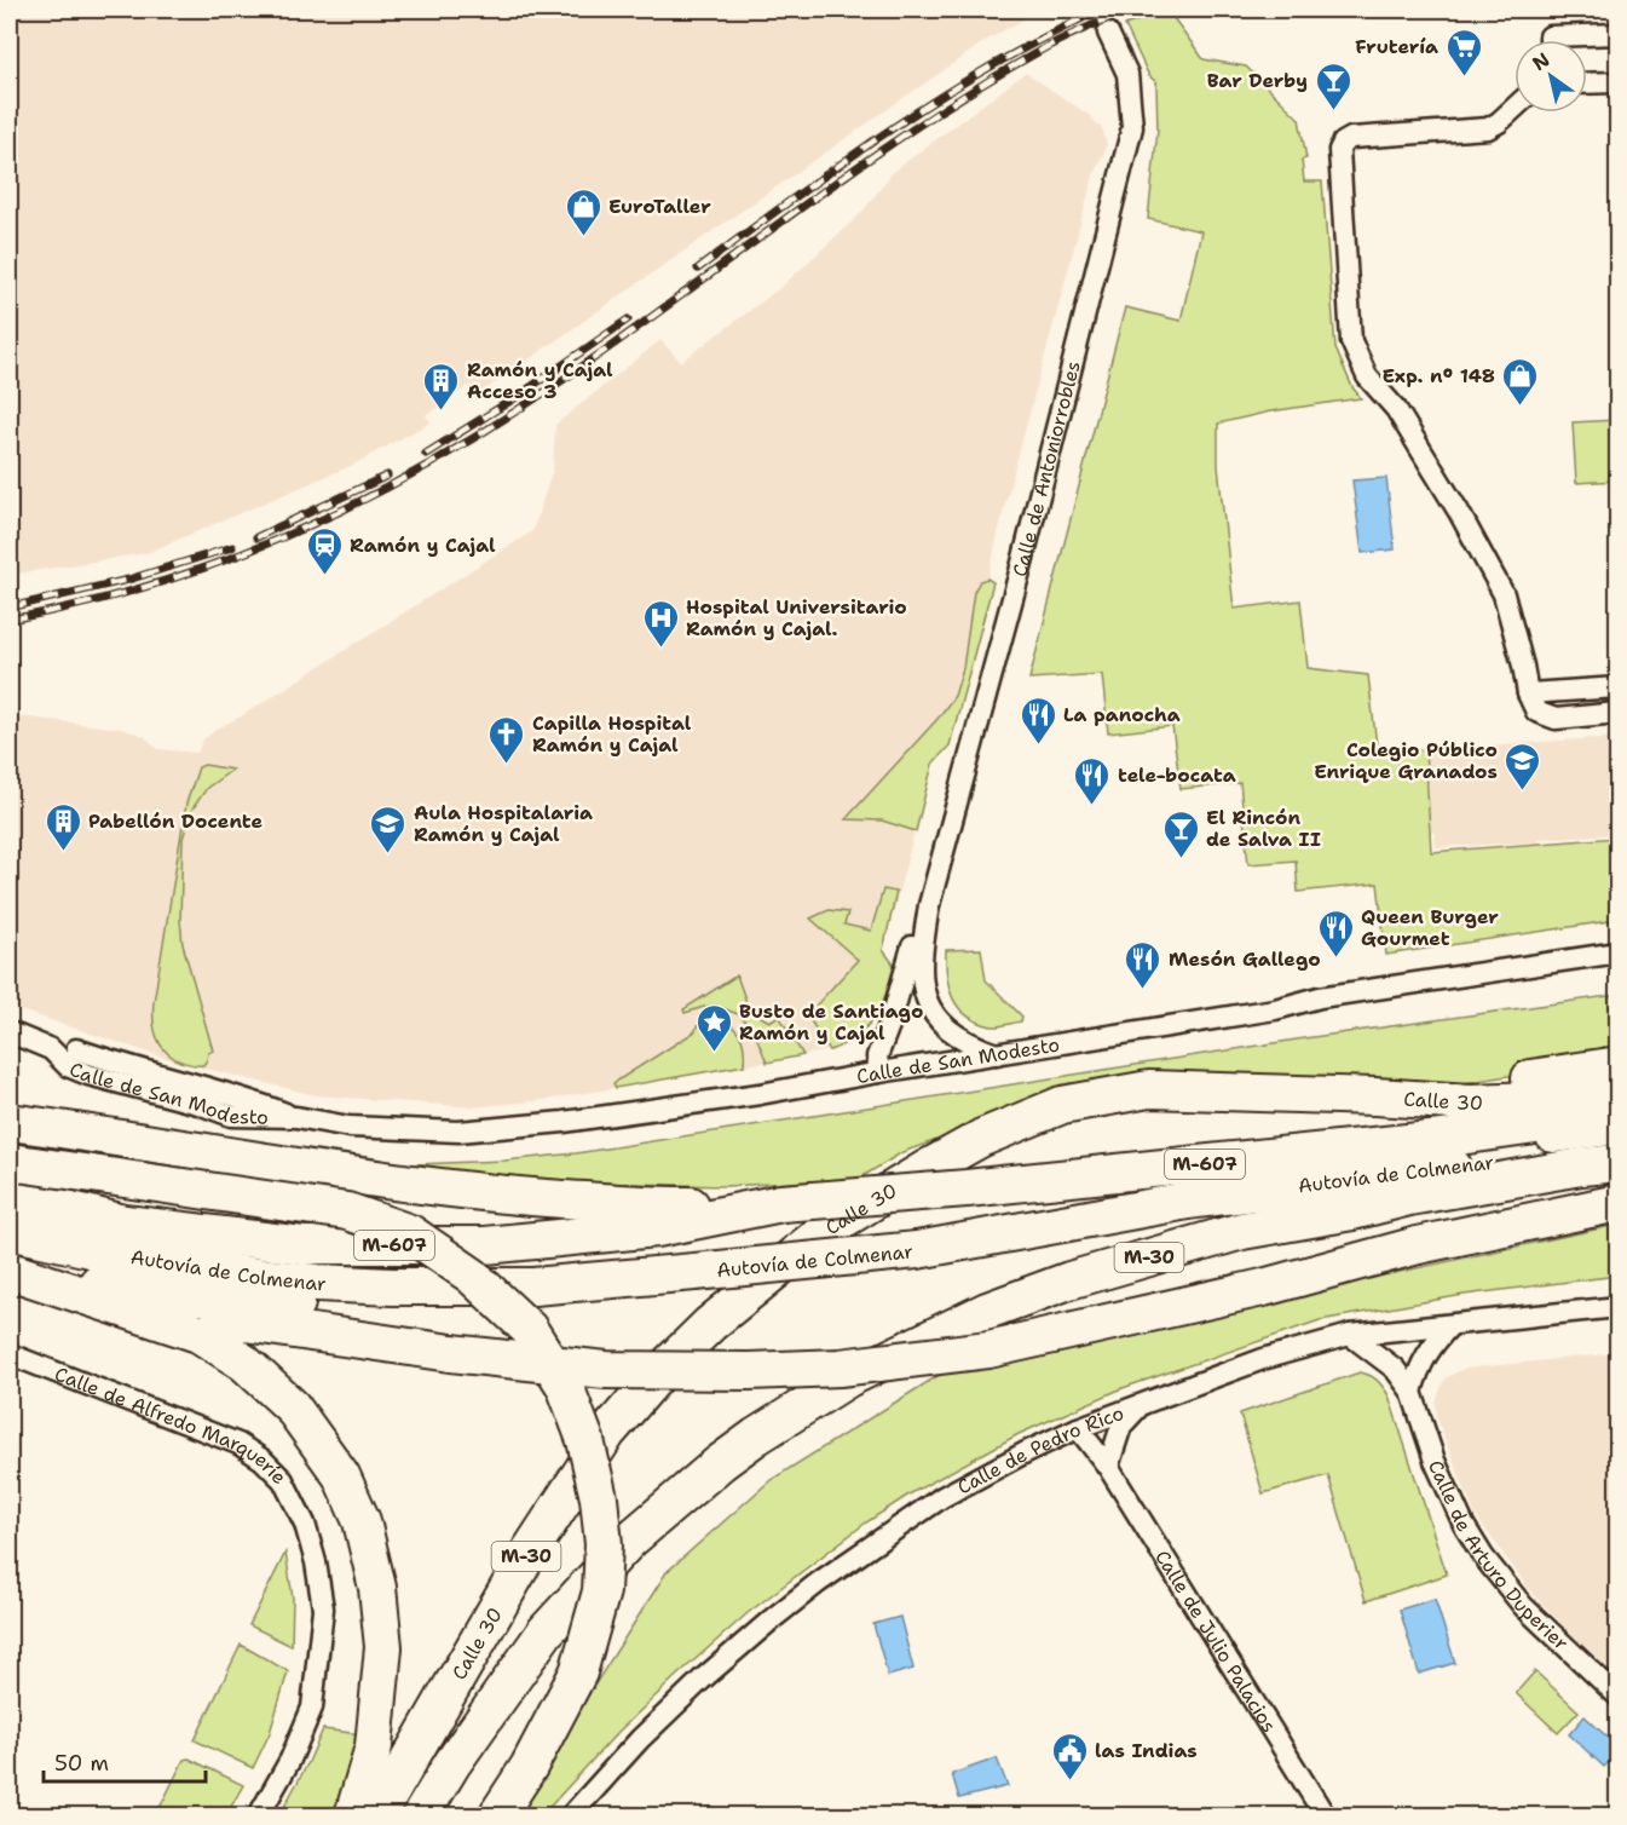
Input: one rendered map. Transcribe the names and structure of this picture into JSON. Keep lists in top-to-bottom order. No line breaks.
{"streets":{"highway":["Calle 30","M-607","Autovía de Colmenar","M-30"],"street":["Calle de Antoniorrobles","Calle de San Modesto","Calle de Alfredo Marqueríe","Calle de Pedro Rico","Calle de Arturo Duperier","Calle de Julio Palacios"]},"crossings":[["Calle de Antoniorrobles","Calle de San Modesto"],["Calle de Pedro Rico","Calle de Arturo Duperier"],["Calle de Pedro Rico","Calle de Julio Palacios"]],"places":{"supermarket":["Frutería"],"bar":["Bar Derby","El Rincón de Salva II"],"shop":["EuroTaller","Exp. nº 148"],"building":["Ramón y Cajal Acceso 3","Pabellón Docente"],"station":["Ramón y Cajal"],"hospital":["Hospital Universitario Ramón y Cajal."],"restaurant":["La panocha","tele-bocata","Queen Burger Gourmet","Mesón Gallego"],"church":["Capilla Hospital Ramón y Cajal"],"school or university":["Colegio Público Enrique Granados","Aula Hospitalaria Ramón y Cajal"],"place":["Busto de Santiago Ramón y Cajal"],"public building":["las Indias"]},"scale_bar":"50 m","north":"top left"}
